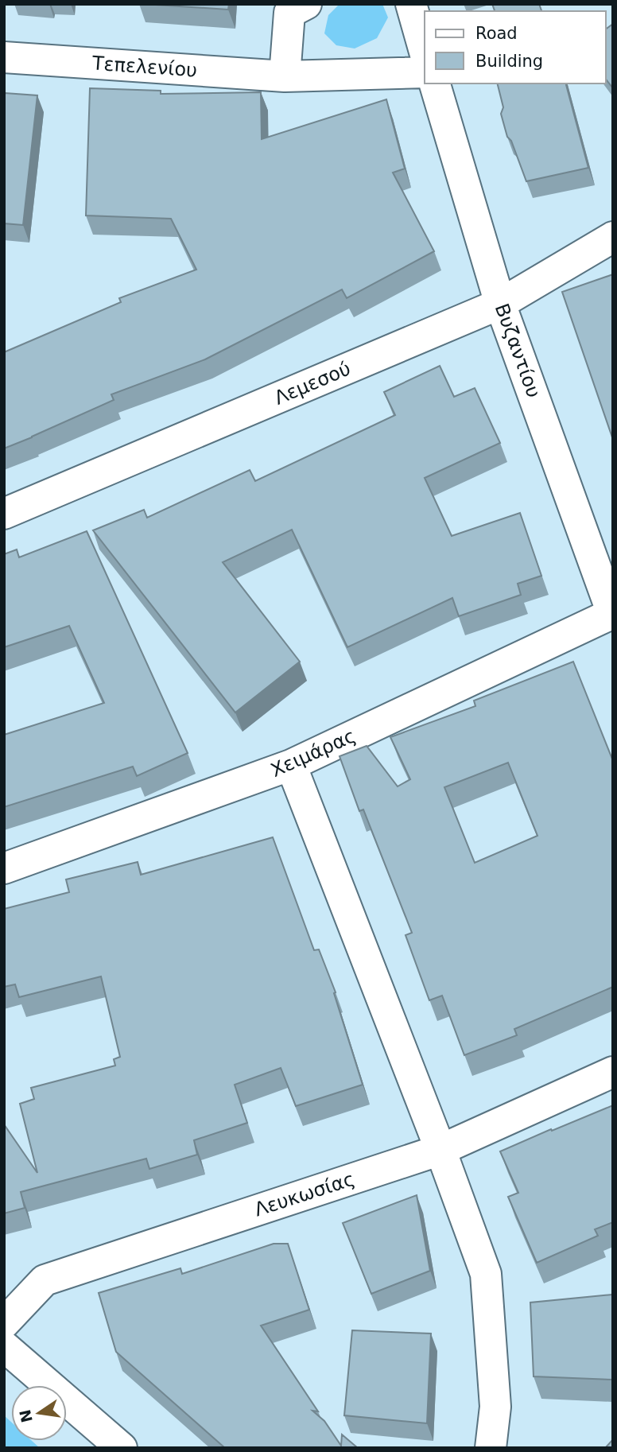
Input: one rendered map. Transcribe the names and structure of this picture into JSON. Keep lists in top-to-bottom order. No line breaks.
{"streets":{"street":["Τεπελενίου","Βυζαντίου","Λεμεσού","Χειμάρας","Λευκωσίας"]},"crossings":[["Βυζαντίου","Λεμεσού"],["Βυζαντίου","Χειμάρας"]],"legend":["Road","Building"],"north":"left"}
